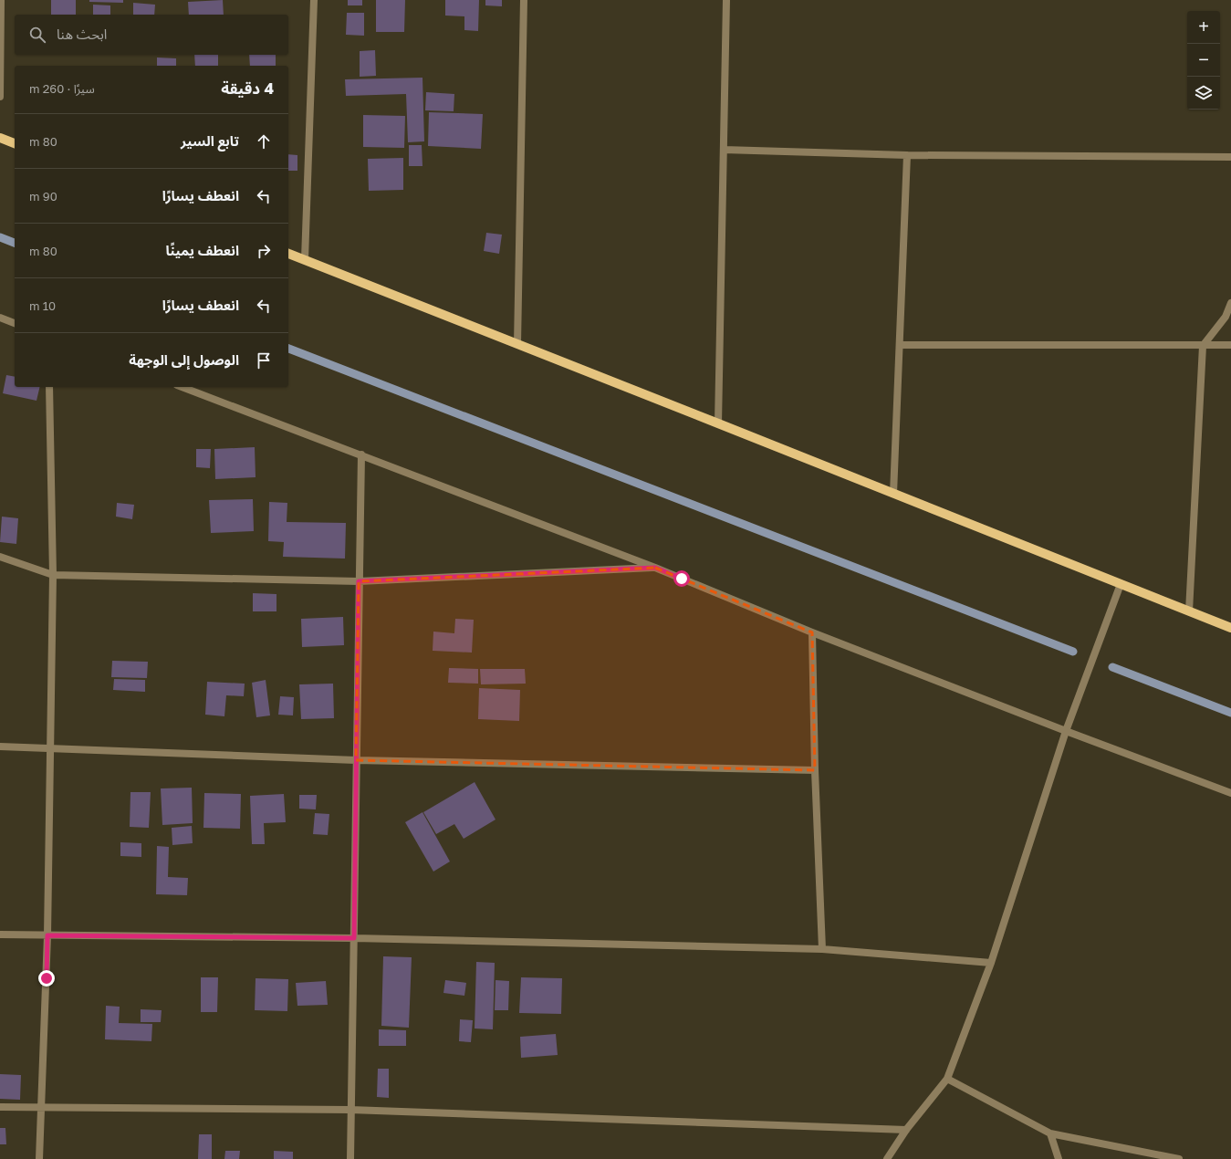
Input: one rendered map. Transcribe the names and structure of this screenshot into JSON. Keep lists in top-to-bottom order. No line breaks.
{"page":{"map_buttons":["+","−"],"search":"ابحث هنا","heading":["4 دقيقة","سيرًا · 260 m"],"list":[["تابع السير","80 m"],["انعطف يسارًا","90 m"],["انعطف يمينًا","80 m"],["انعطف يسارًا","10 m"],"الوصول إلى الوجهة"]}}
